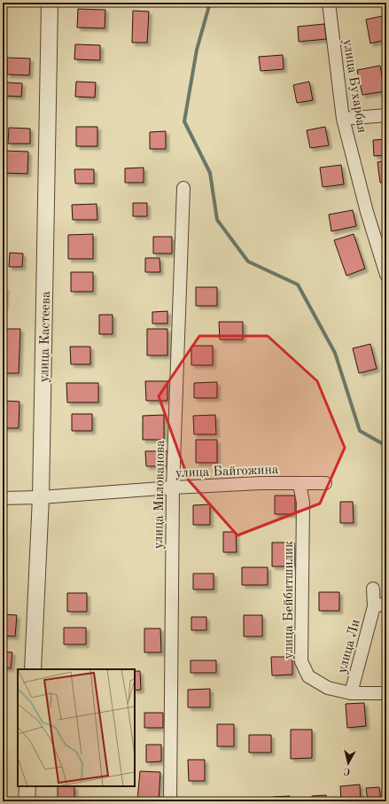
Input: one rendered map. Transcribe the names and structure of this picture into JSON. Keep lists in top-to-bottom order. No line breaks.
{"streets":{"street":["улица Бухарбая","улица Кастеева","улица Байгожина","улица Милованова","улица Бейбитшилик","улица Ли"]},"crossings":[["улица Кастеева","улица Байгожина"],["улица Байгожина","улица Милованова"],["улица Байгожина","улица Бейбитшилик"],["улица Бейбитшилик","улица Ли"]],"north":"bottom"}
